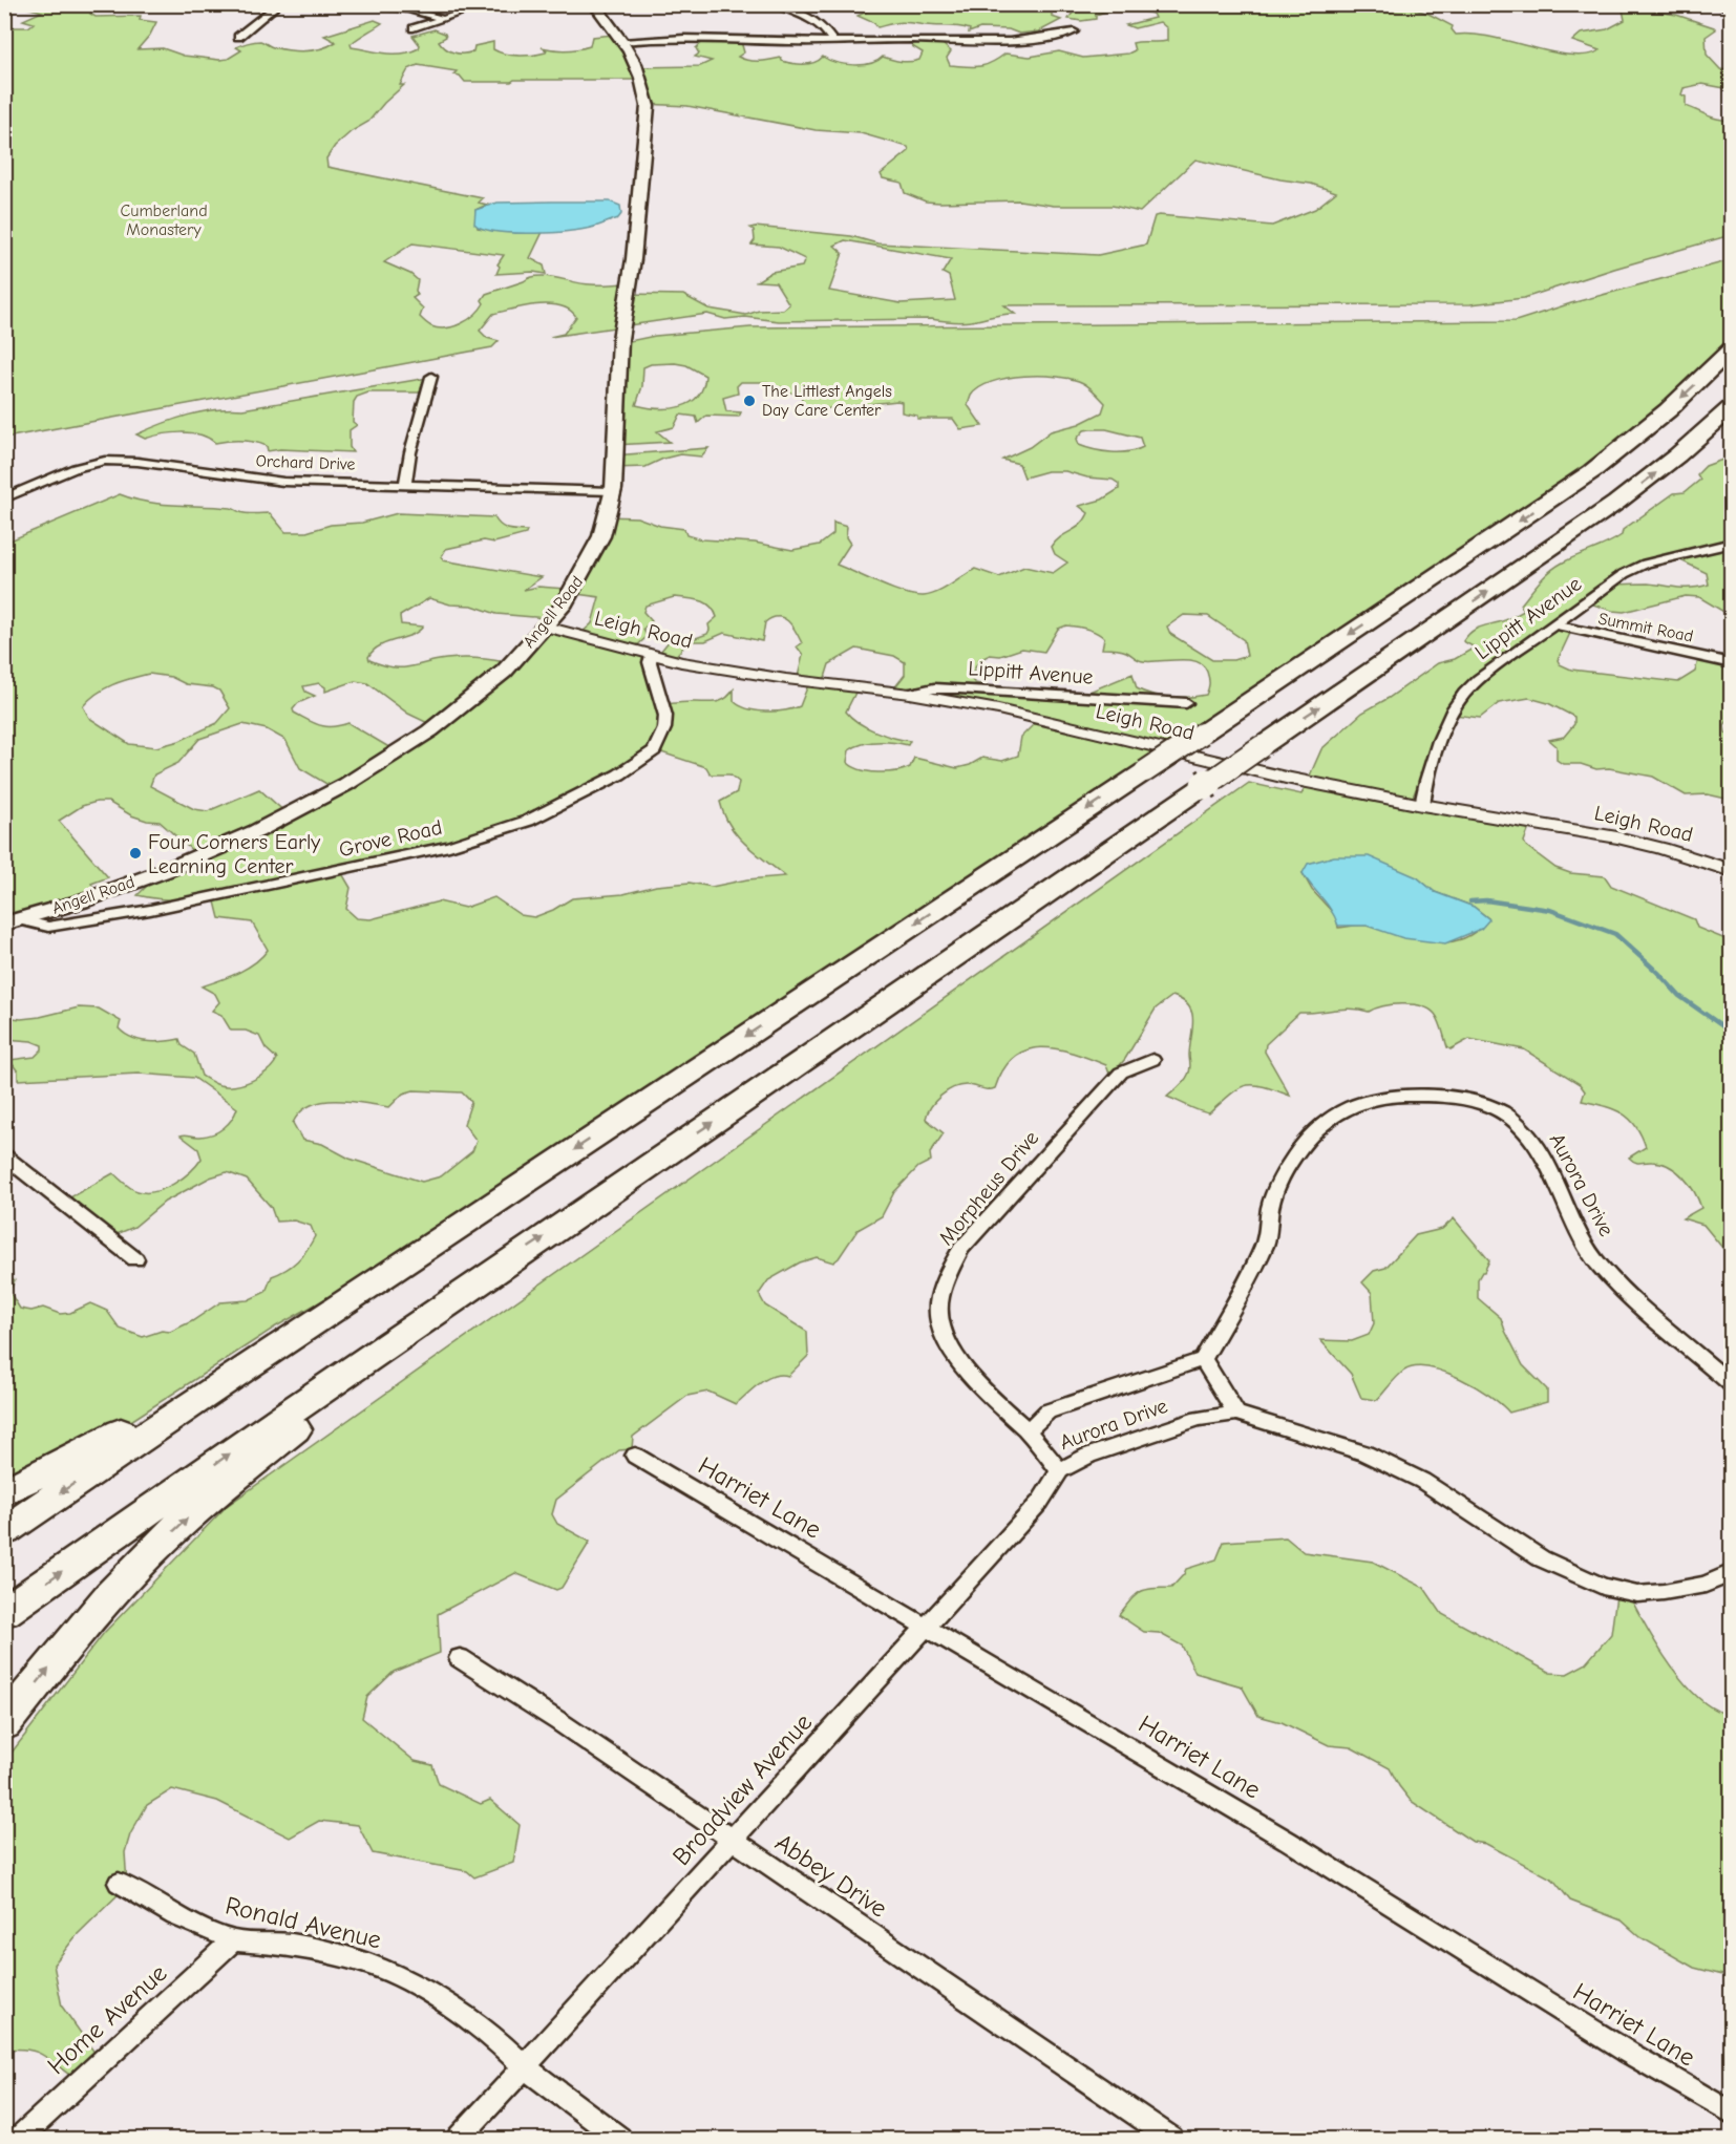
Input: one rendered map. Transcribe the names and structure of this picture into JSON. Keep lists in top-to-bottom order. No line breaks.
{"streets":{"main road":["Angell Road"],"street":["Orchard Drive","Lippitt Avenue","Summit Road","Leigh Road","Grove Road","Aurora Drive","Morpheus Drive","Harriet Lane","Broadview Avenue","Abbey Drive","Ronald Avenue","Home Avenue"]},"crossings":[["Orchard Drive","Angell Road"],["Angell Road","Leigh Road"],["Angell Road","Grove Road"],["Lippitt Avenue","Summit Road"],["Lippitt Avenue","Leigh Road"],["Leigh Road","Grove Road"],["Aurora Drive","Morpheus Drive"],["Aurora Drive","Broadview Avenue"],["Harriet Lane","Broadview Avenue"],["Broadview Avenue","Abbey Drive"],["Broadview Avenue","Ronald Avenue"],["Ronald Avenue","Home Avenue"]],"parks":["Cumberland Monastery"],"places":["The Littlest Angels Day Care Center","Four Corners Early Learning Center"]}
